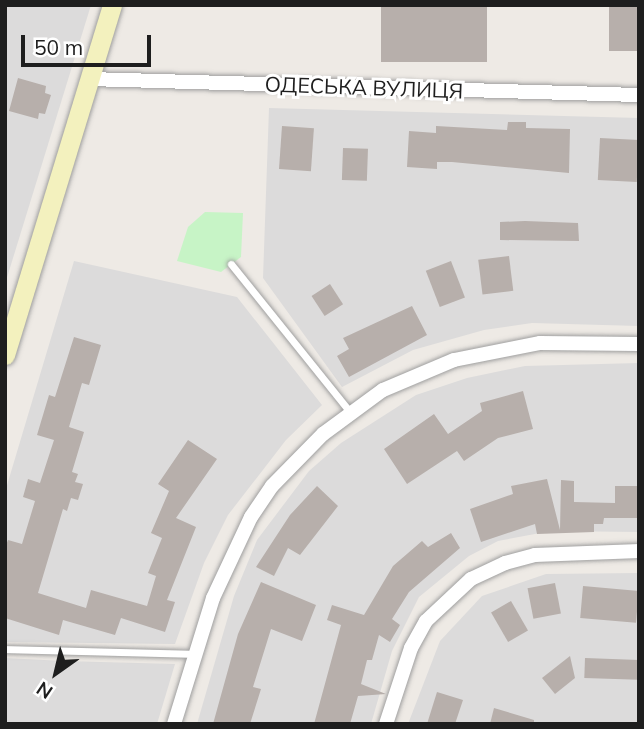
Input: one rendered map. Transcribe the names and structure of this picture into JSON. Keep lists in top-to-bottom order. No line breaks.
{"streets":{"street":["ОДЕСЬКА ВУЛИЦЯ"]},"scale_bar":"50 m","north":"bottom left"}
